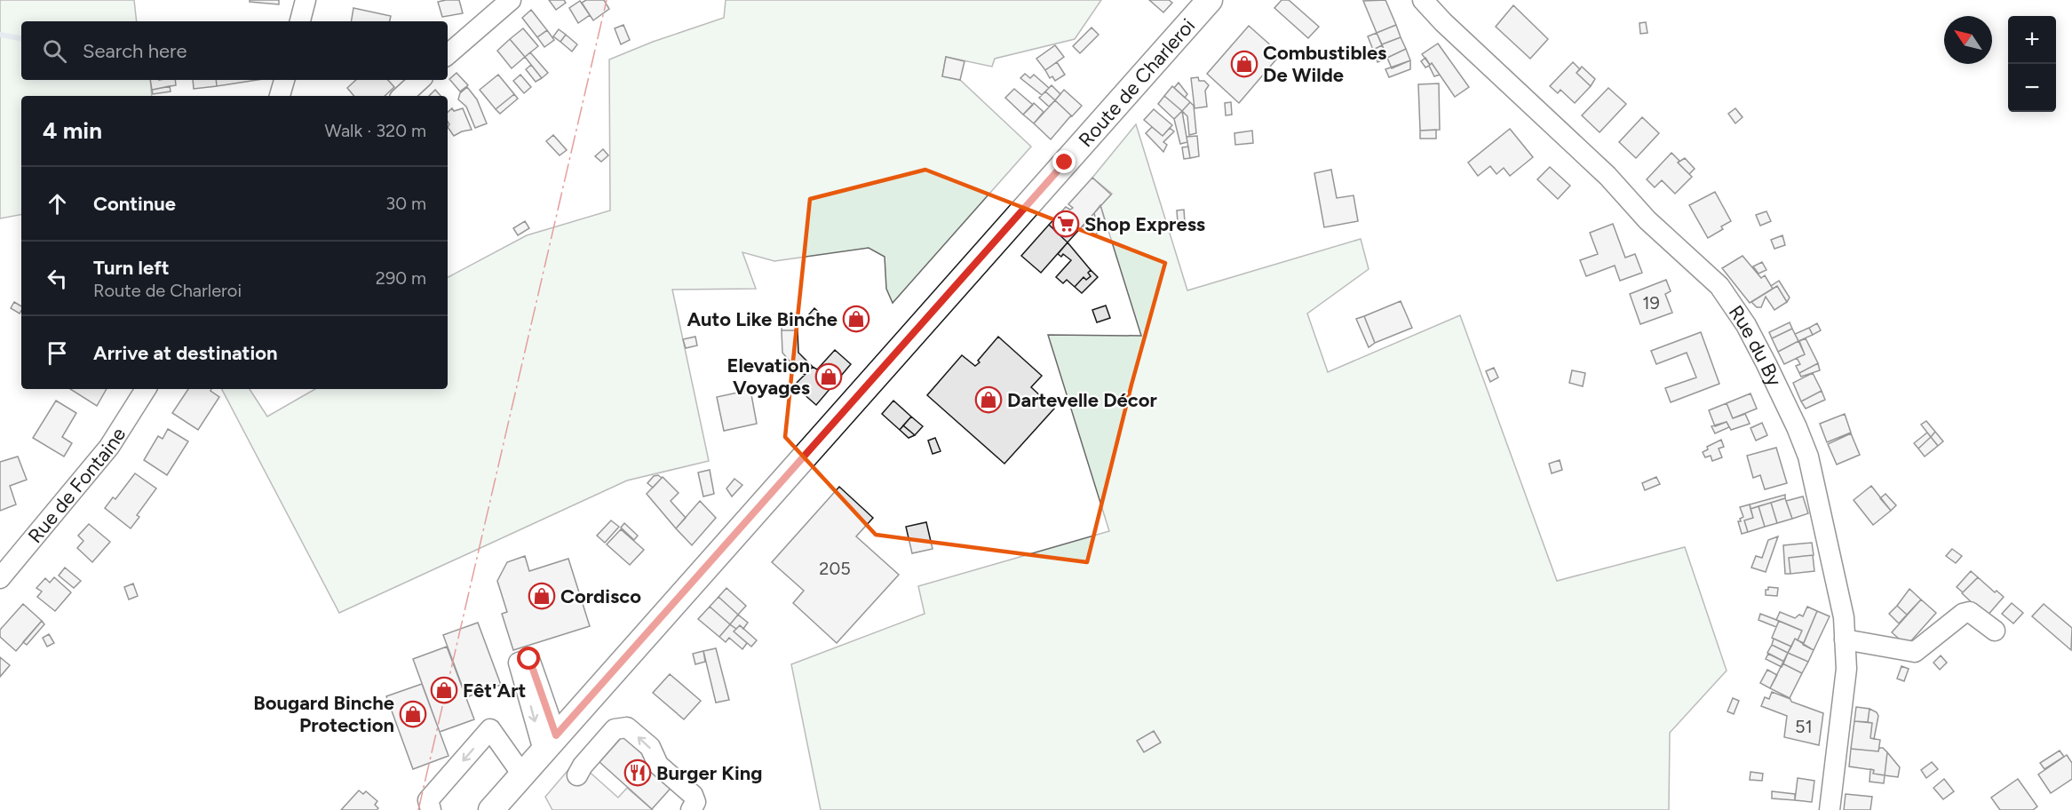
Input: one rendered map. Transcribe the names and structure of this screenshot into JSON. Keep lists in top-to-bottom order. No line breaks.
{"streets":{"main road":["Route de Charleroi"],"street":["Rue du By","Rue de Fontaine"]},"places":{"shop":["Combustibles De Wilde","Auto Like Binche","Elevation Voyages","Dartevelle Décor","Cordisco","Fêt'Art","Bougard Binche Protection"],"supermarket":["Shop Express"],"restaurant":["Burger King"]},"house_numbers":["19","205","51"],"north":"top left","page":{"map_buttons":["+","−"],"search":"Search here","heading":["4 min","Walk · 320 m"],"list":[["Continue","30 m"],["Turn left","Route de Charleroi","290 m"],"Arrive at destination"]}}
